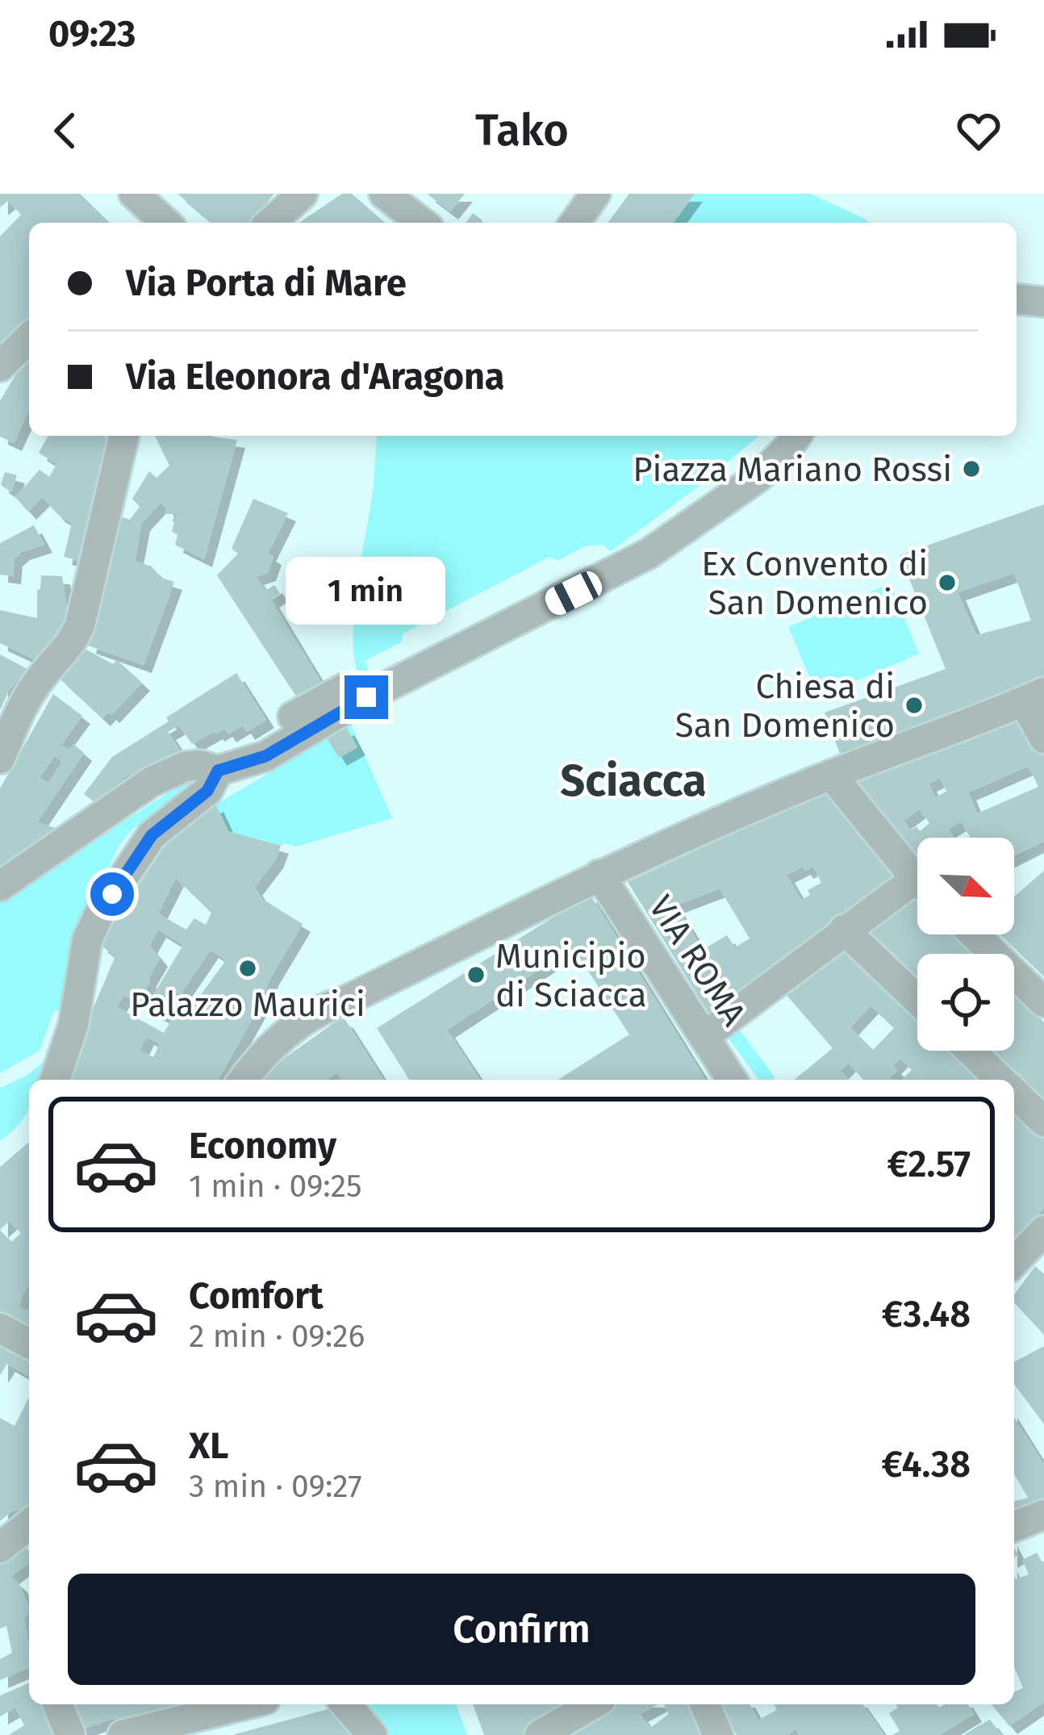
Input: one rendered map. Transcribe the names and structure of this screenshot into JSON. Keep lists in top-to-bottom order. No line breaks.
{"streets":{"street":["VIA ROMA"]},"districts":["Sciacca"],"places":["Piazza Mariano Rossi","Ex Convento di San Domenico","Chiesa di San Domenico","Palazzo Maurici","Municipio di Sciacca"],"north":"bottom right","page":{"status":"09:23","header":"Tako","banner":["Via Porta di Mare","Via Eleonora d'Aragona"],"bubble":"1 min","list":[{"name":"Economy","note":"1 min · 09:25","value":"€2.57"},{"name":"Comfort","note":"2 min · 09:26","value":"€3.48"},{"name":"XL","note":"3 min · 09:27","value":"€4.38"}],"buttons":"Confirm"}}
